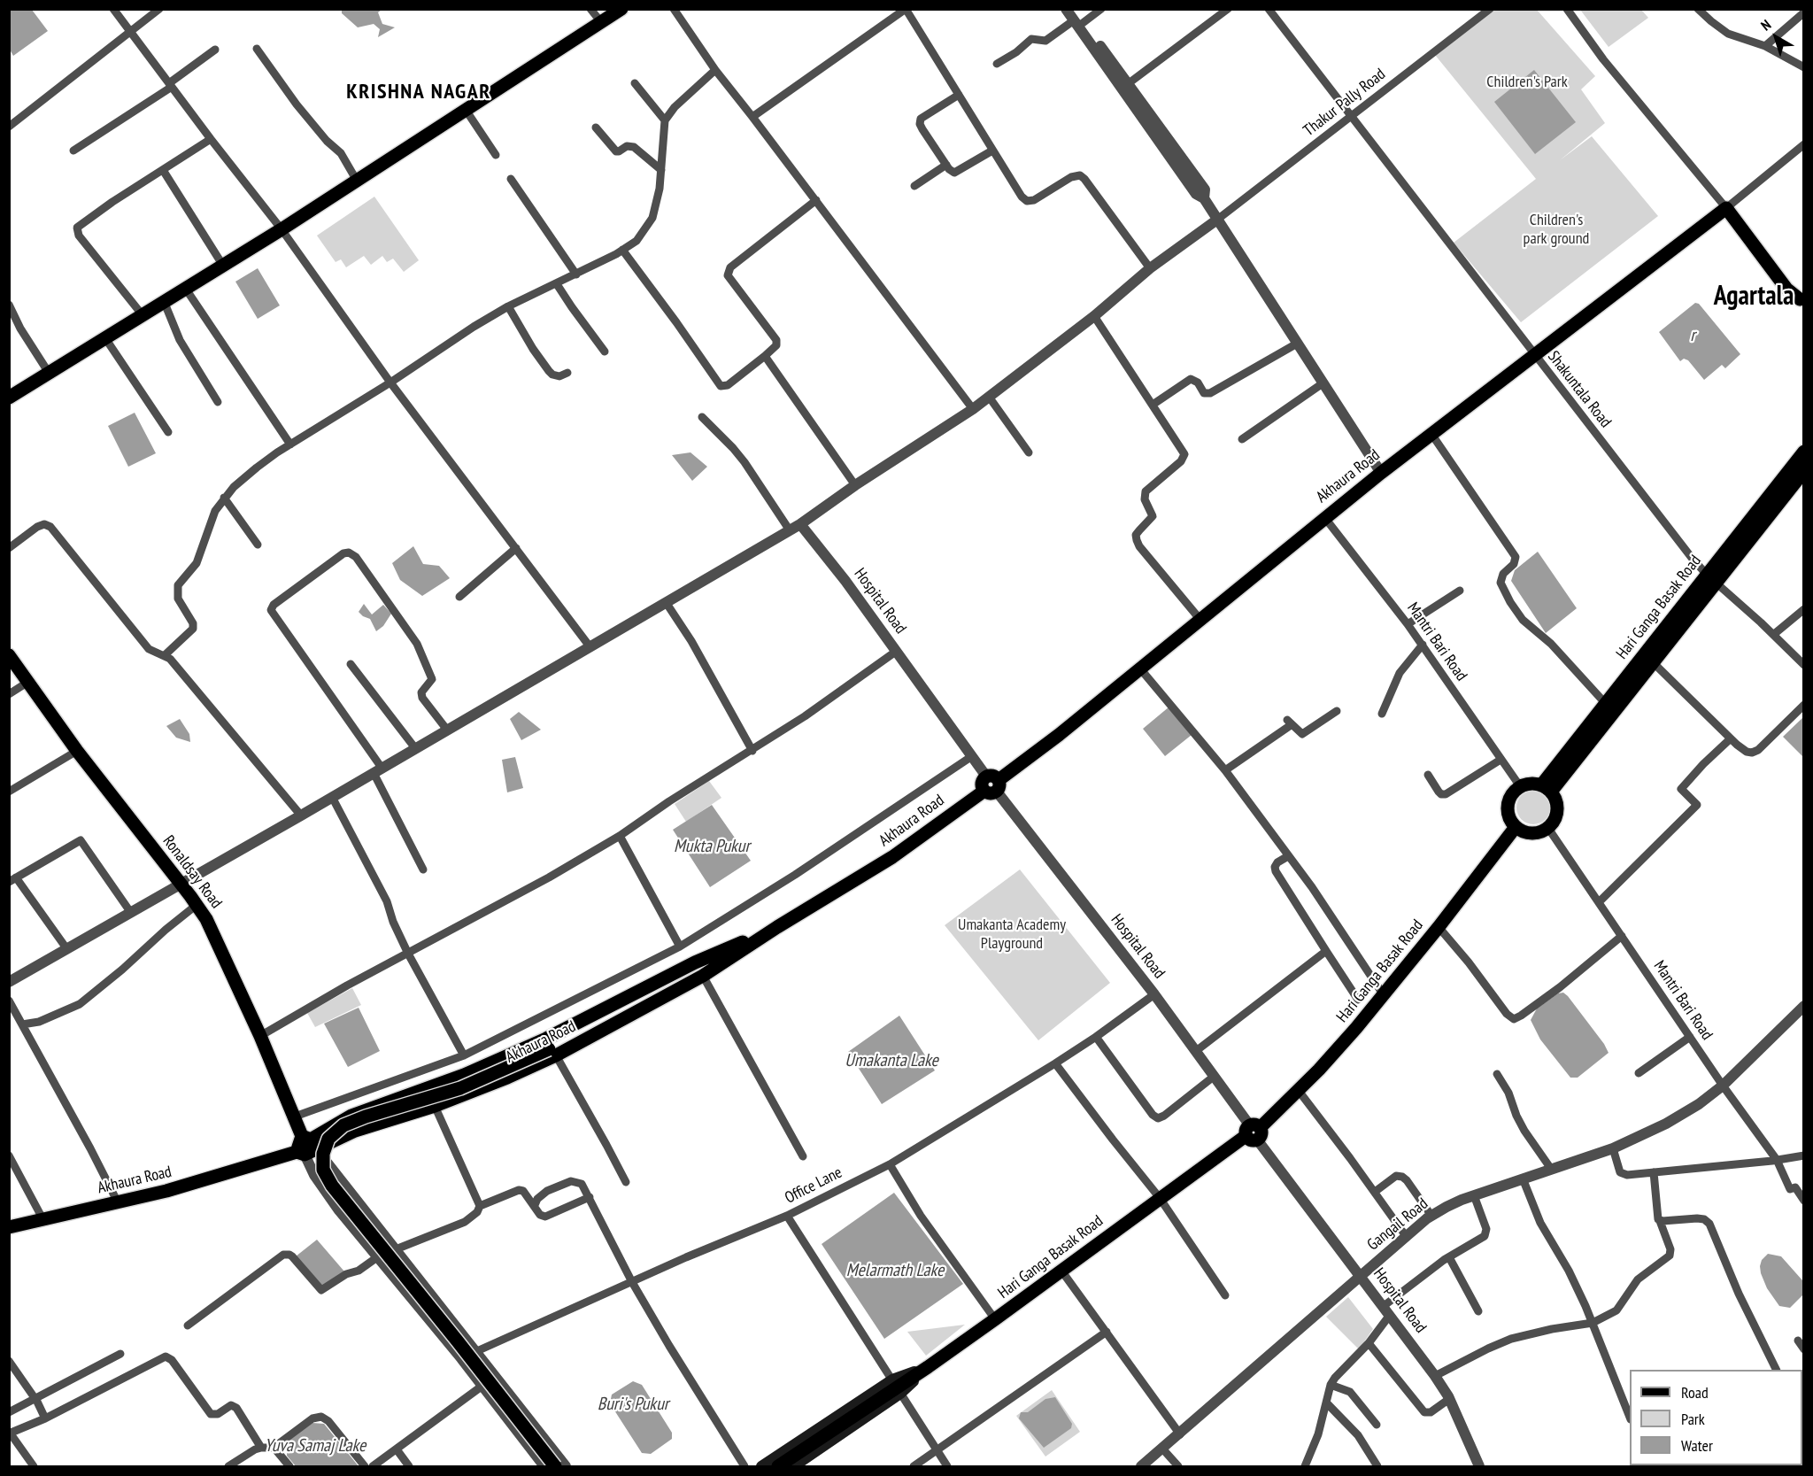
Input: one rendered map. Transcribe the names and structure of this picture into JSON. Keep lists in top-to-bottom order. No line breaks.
{"streets":{"main road":["Akhaura Road","Hari Ganga Basak Road","Ronaldsay Road"],"street":["Thakur Pally Road","Shakuntala Road","Hospital Road","Mantri Bari Road","Office Lane","Gangail Road"]},"crossings":[["Thakur Pally Road","Shakuntala Road"],["Shakuntala Road","Akhaura Road"],["Shakuntala Road","Hari Ganga Basak Road"],["Akhaura Road","Hospital Road"],["Akhaura Road","Mantri Bari Road"],["Akhaura Road","Ronaldsay Road"],["Hospital Road","Hari Ganga Basak Road"],["Hospital Road","Office Lane"],["Hospital Road","Gangail Road"],["Hari Ganga Basak Road","Mantri Bari Road"],["Mantri Bari Road","Gangail Road"]],"districts":["KRISHNA NAGAR","Agartala"],"water":["r","Mukta Pukur","Umakanta Lake","Melarmath Lake","Buri's Pukur","Yuva Samaj Lake"],"parks":["Children's Park","Children's park ground","Umakanta Academy Playground"],"legend":["Road","Park","Water"],"north":"top left"}
